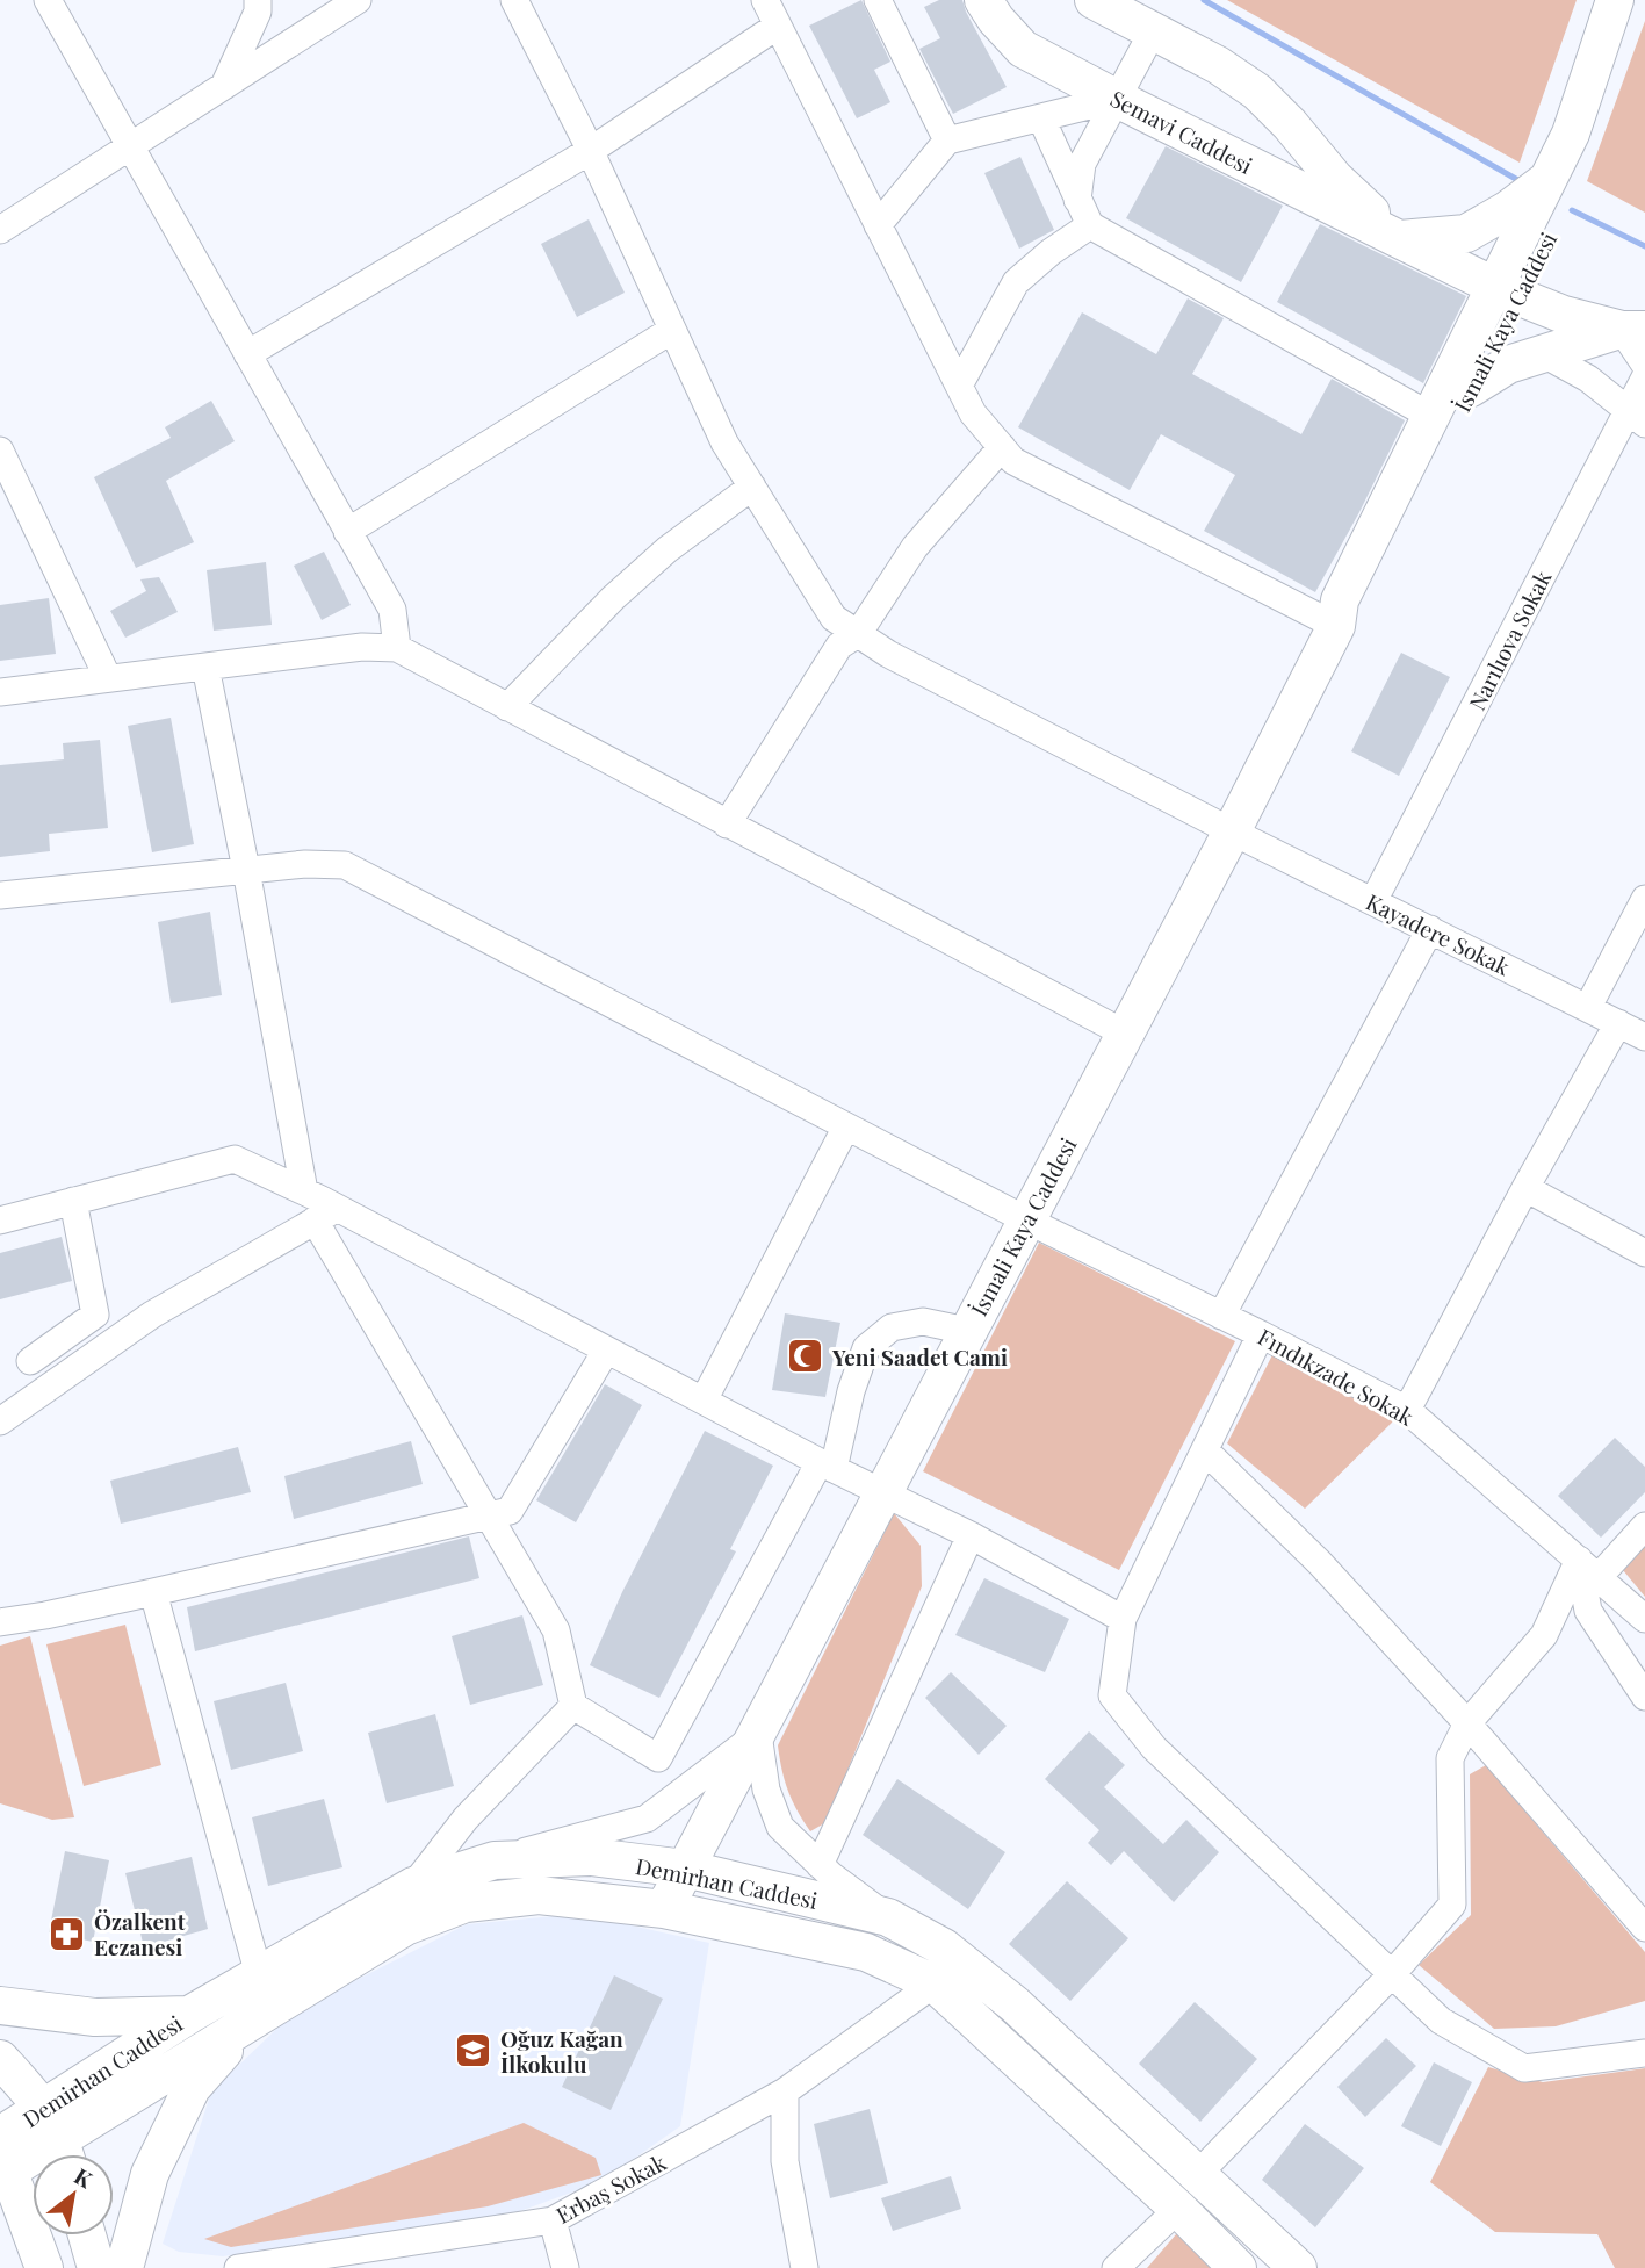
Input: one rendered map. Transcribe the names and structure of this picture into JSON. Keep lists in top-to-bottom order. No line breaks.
{"streets":{"main road":["Semavi Caddesi","İsmali Kaya Caddesi","Demirhan Caddesi"],"street":["Narılıova Sokak","Kayadere Sokak","Fındıkzade Sokak","Erbaş Sokak"]},"crossings":[["Semavi Caddesi","İsmali Kaya Caddesi"],["İsmali Kaya Caddesi","Kayadere Sokak"],["İsmali Kaya Caddesi","Fındıkzade Sokak"],["İsmali Kaya Caddesi","Demirhan Caddesi"],["Narılıova Sokak","Kayadere Sokak"],["Demirhan Caddesi","Erbaş Sokak"]],"places":{"mosque":["Yeni Saadet Cami"],"pharmacy":["Özalkent Eczanesi"],"school or university":["Oğuz Kağan İlkokulu"]},"north":"top right"}
